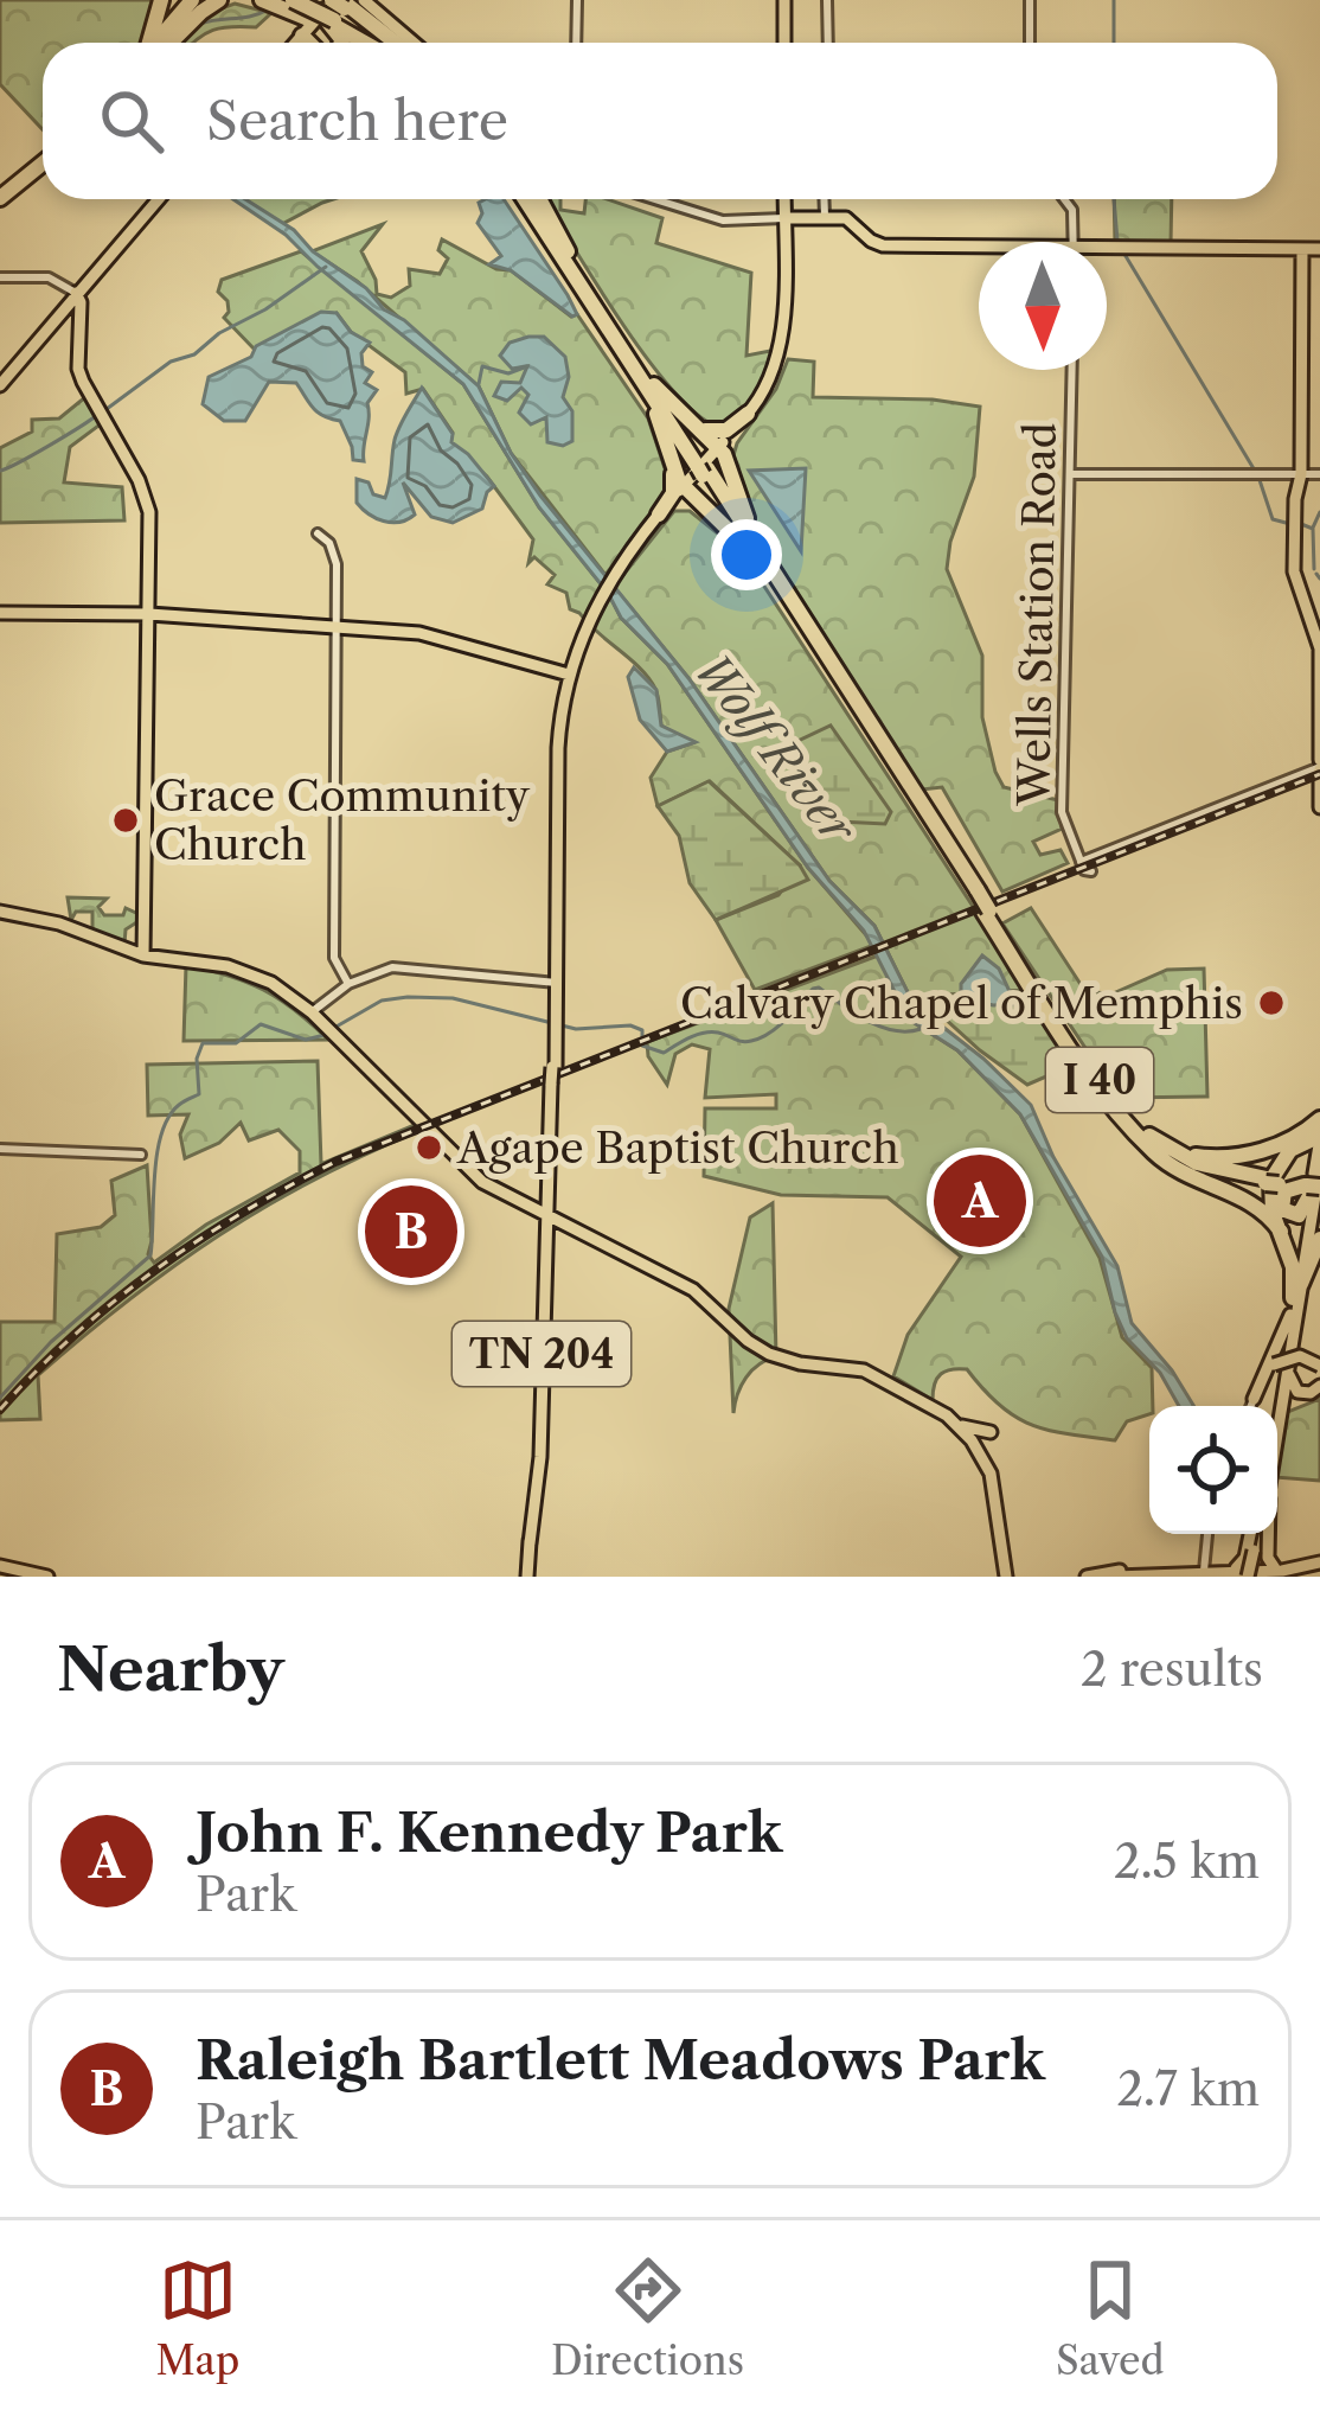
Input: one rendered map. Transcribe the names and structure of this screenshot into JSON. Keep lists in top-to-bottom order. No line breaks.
{"streets":{"highway":["I 40"],"main road":["TN 204"],"street":["Wells Station Road"]},"water":["Wolf River"],"places":["Grace Community Church","Calvary Chapel of Memphis","Agape Baptist Church"],"north":"bottom","page":{"search":"Search here","pins":["A","B"],"heading":["Nearby","2 results"],"list":[{"mark":"A","name":"John F. Kennedy Park","note":"Park","value":"2.5 km"},{"mark":"B","name":"Raleigh Bartlett Meadows Park","note":"Park","value":"2.7 km"}],"nav":["Map","Directions","Saved"]}}
